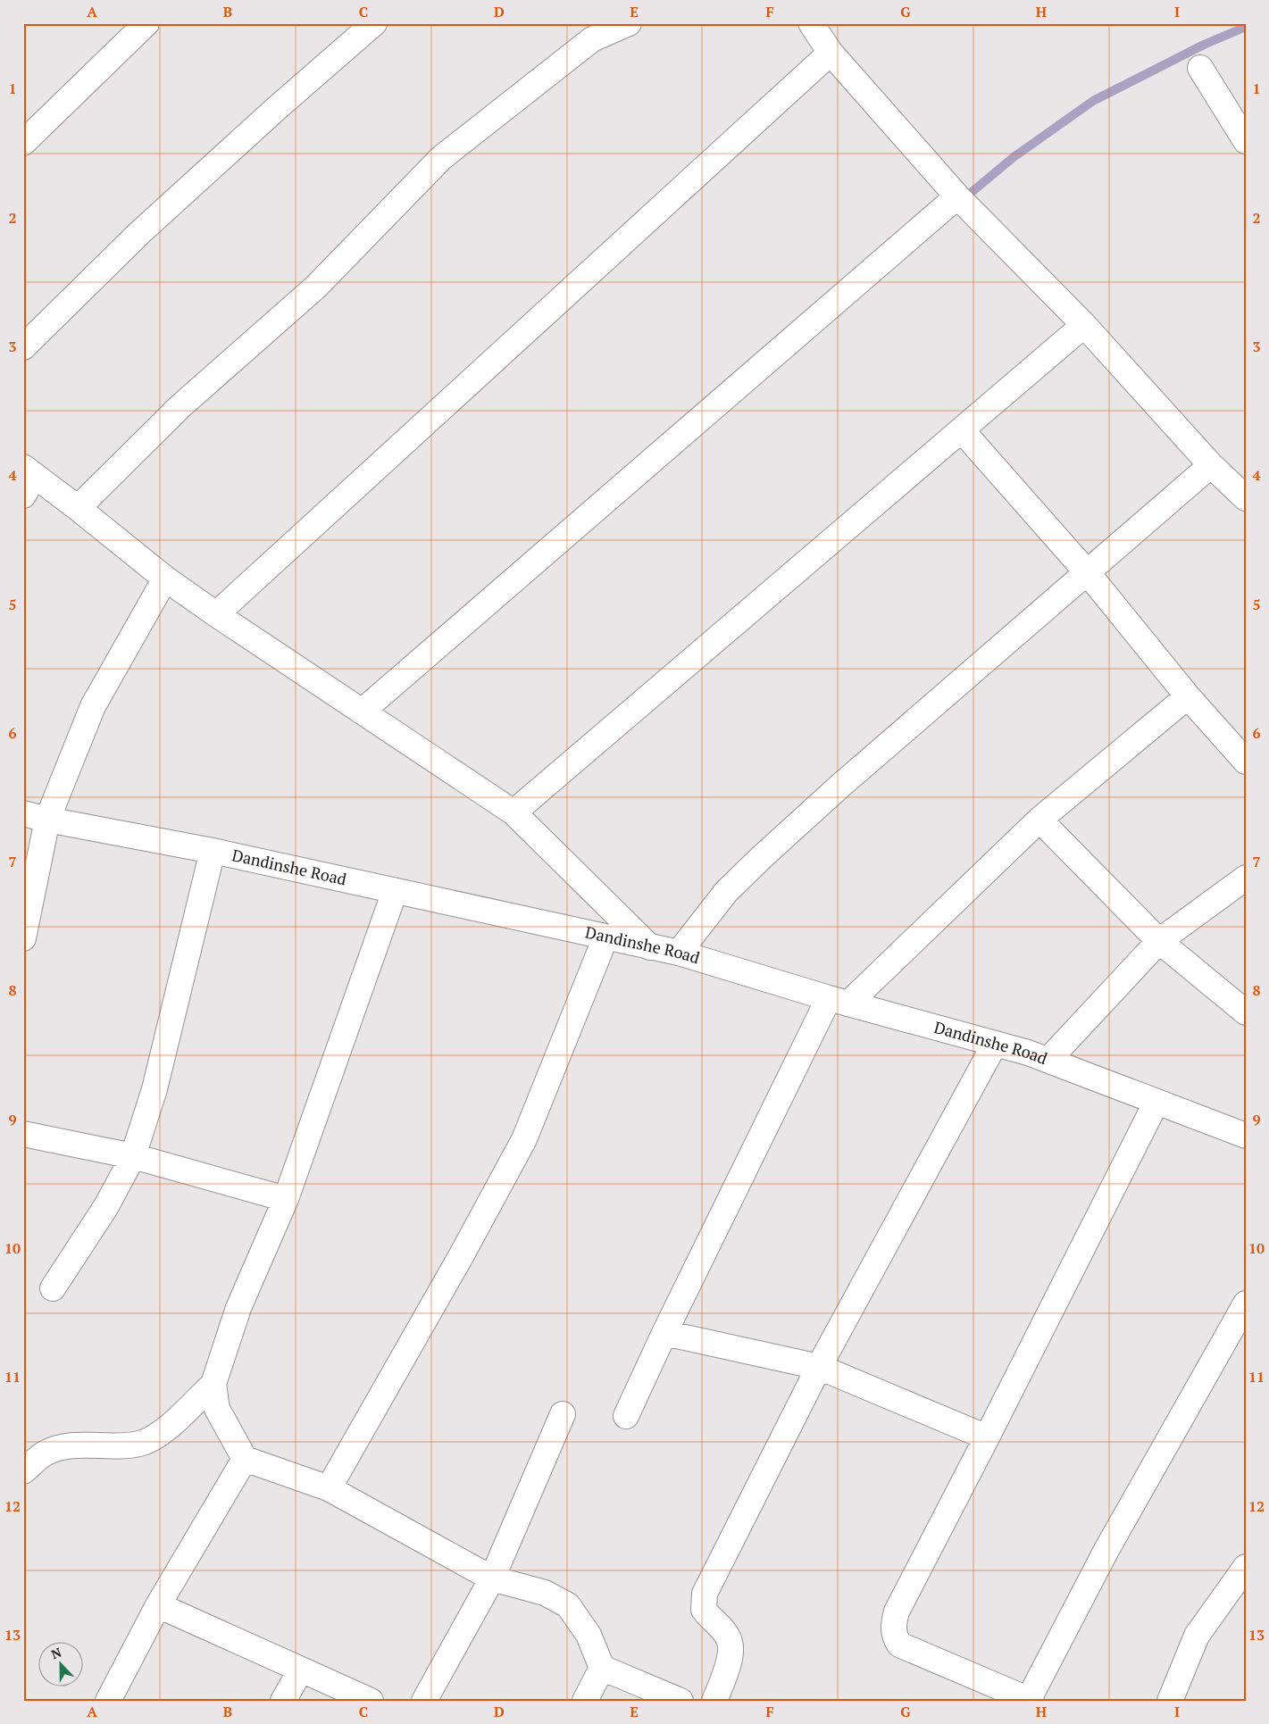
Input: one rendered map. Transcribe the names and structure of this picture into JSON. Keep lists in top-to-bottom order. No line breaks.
{"streets":{"street":["Dandinshe Road"]},"north":"top","grid":{"columns":["A","B","C","D","E","F","G","H","I"],"rows":["1","2","3","4","5","6","7","8","9","10","11","12","13"]}}
